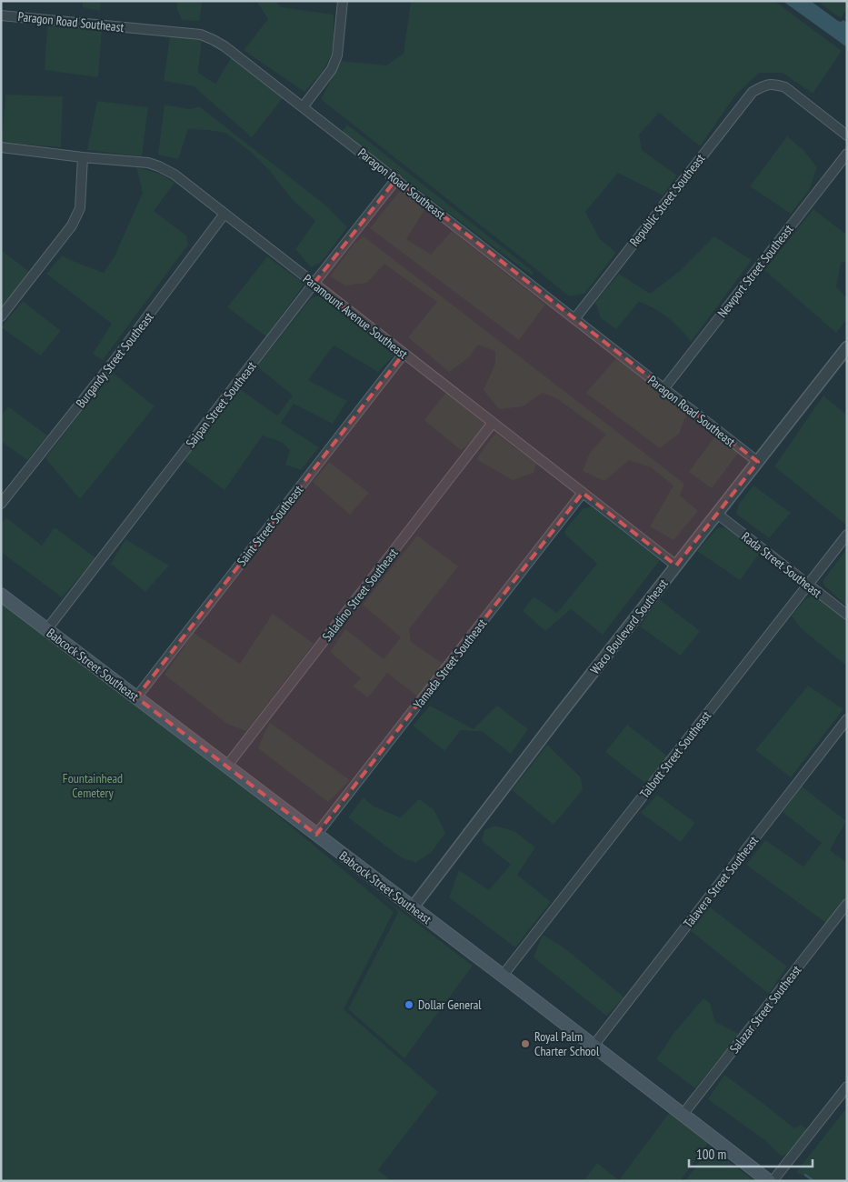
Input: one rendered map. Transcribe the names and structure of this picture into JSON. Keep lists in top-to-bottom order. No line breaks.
{"streets":{"main road":["Babcock Street Southeast"],"street":["Paragon Road Southeast","Republic Street Southeast","Newport Street Southeast","Paramount Avenue Southeast","Burgandy Street Southeast","Saipan Street Southeast","Saint Street Southeast","Rada Street Southeast","Saladino Street Southeast","Waco Boulevard Southeast","Yamada Street Southeast","Talbott Street Southeast","Talavera Street Southeast","Salazar Street Southeast"]},"crossings":[["Paragon Road Southeast","Republic Street Southeast"],["Paragon Road Southeast","Newport Street Southeast"],["Paragon Road Southeast","Saipan Street Southeast"],["Paragon Road Southeast","Waco Boulevard Southeast"],["Paramount Avenue Southeast","Burgandy Street Southeast"],["Paramount Avenue Southeast","Saipan Street Southeast"],["Paramount Avenue Southeast","Saint Street Southeast"],["Paramount Avenue Southeast","Saladino Street Southeast"],["Paramount Avenue Southeast","Waco Boulevard Southeast"],["Paramount Avenue Southeast","Yamada Street Southeast"],["Saipan Street Southeast","Babcock Street Southeast"],["Saint Street Southeast","Babcock Street Southeast"],["Rada Street Southeast","Waco Boulevard Southeast"],["Rada Street Southeast","Talbott Street Southeast"],["Saladino Street Southeast","Babcock Street Southeast"],["Waco Boulevard Southeast","Babcock Street Southeast"],["Yamada Street Southeast","Babcock Street Southeast"],["Babcock Street Southeast","Talbott Street Southeast"],["Babcock Street Southeast","Talavera Street Southeast"],["Babcock Street Southeast","Salazar Street Southeast"]],"parks":["Fountainhead Cemetery"],"places":["Dollar General","Royal Palm Charter School"],"scale_bar":"100 m"}
